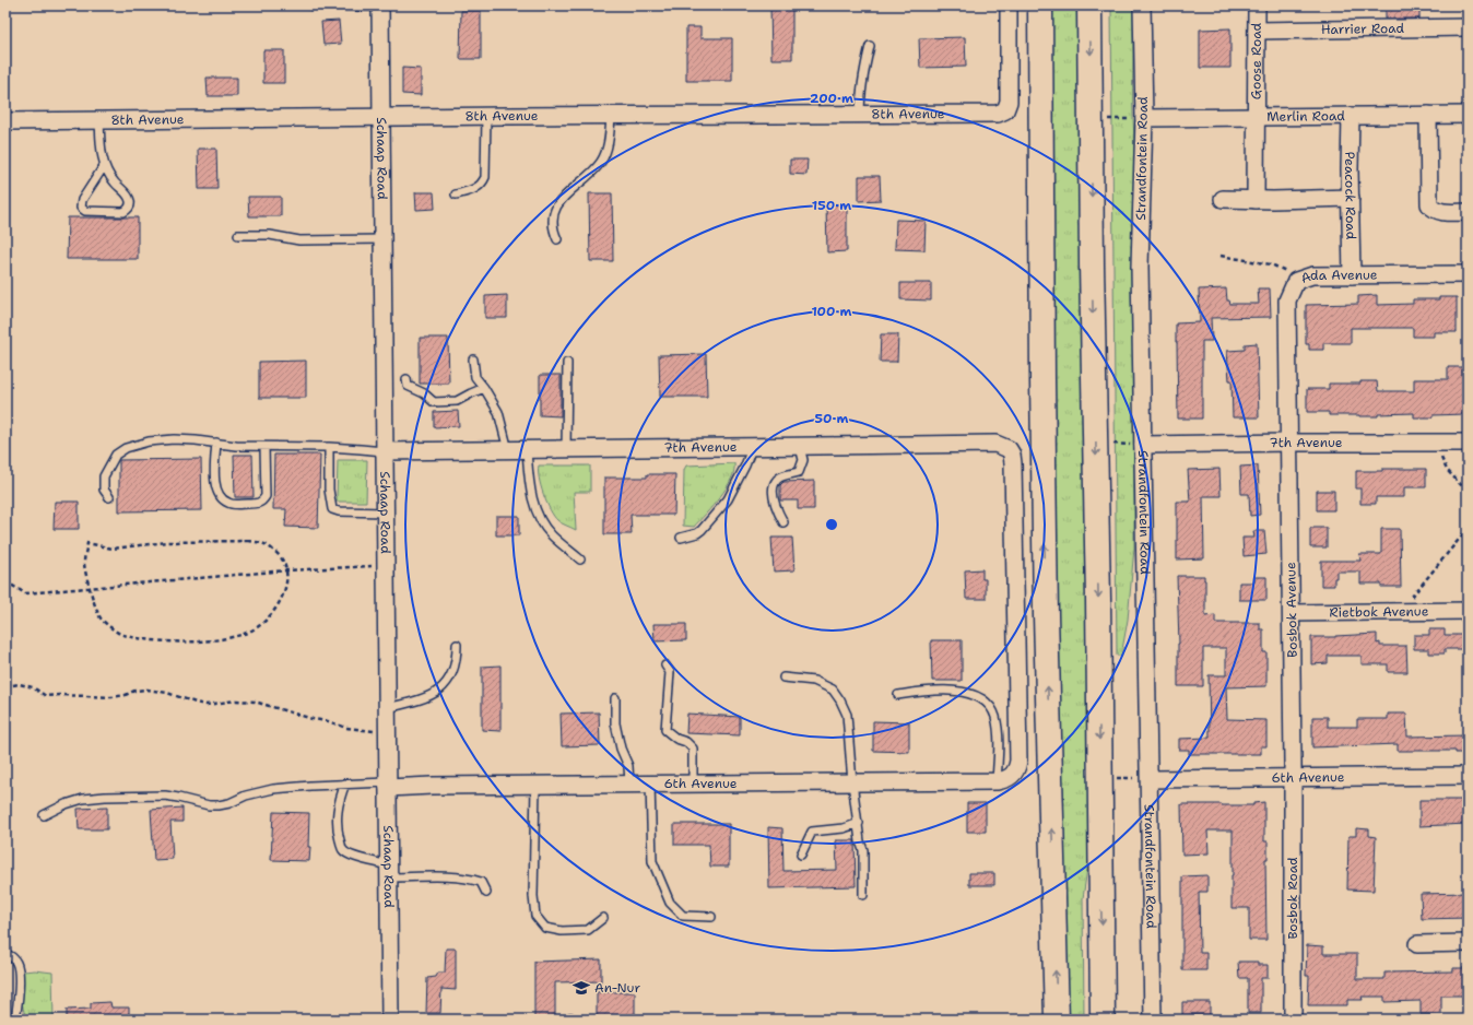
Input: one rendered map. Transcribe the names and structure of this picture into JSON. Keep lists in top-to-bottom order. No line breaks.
{"streets":{"street":["Harrier Road","Goose Road","8th Avenue","Merlin Road","Schaap Road","Strandfontein Road","Peacock Road","Ada Avenue","7th Avenue","Bosbok Avenue","Rietbok Avenue","6th Avenue","Bosbok Road"]},"crossings":[["Harrier Road","Goose Road"],["Goose Road","Merlin Road"],["8th Avenue","Schaap Road"],["Merlin Road","Strandfontein Road"],["Merlin Road","Peacock Road"],["Schaap Road","7th Avenue"],["Schaap Road","6th Avenue"],["Strandfontein Road","7th Avenue"],["Strandfontein Road","6th Avenue"],["Peacock Road","Ada Avenue"],["Ada Avenue","7th Avenue"],["Ada Avenue","Bosbok Avenue"],["7th Avenue","Bosbok Avenue"],["7th Avenue","6th Avenue"],["Bosbok Avenue","Rietbok Avenue"],["Bosbok Avenue","6th Avenue"],["Bosbok Avenue","Bosbok Road"],["6th Avenue","Bosbok Road"]],"places":{"school or university":["An-Nur"]},"rings":["200 m","150 m","100 m","50 m"]}
